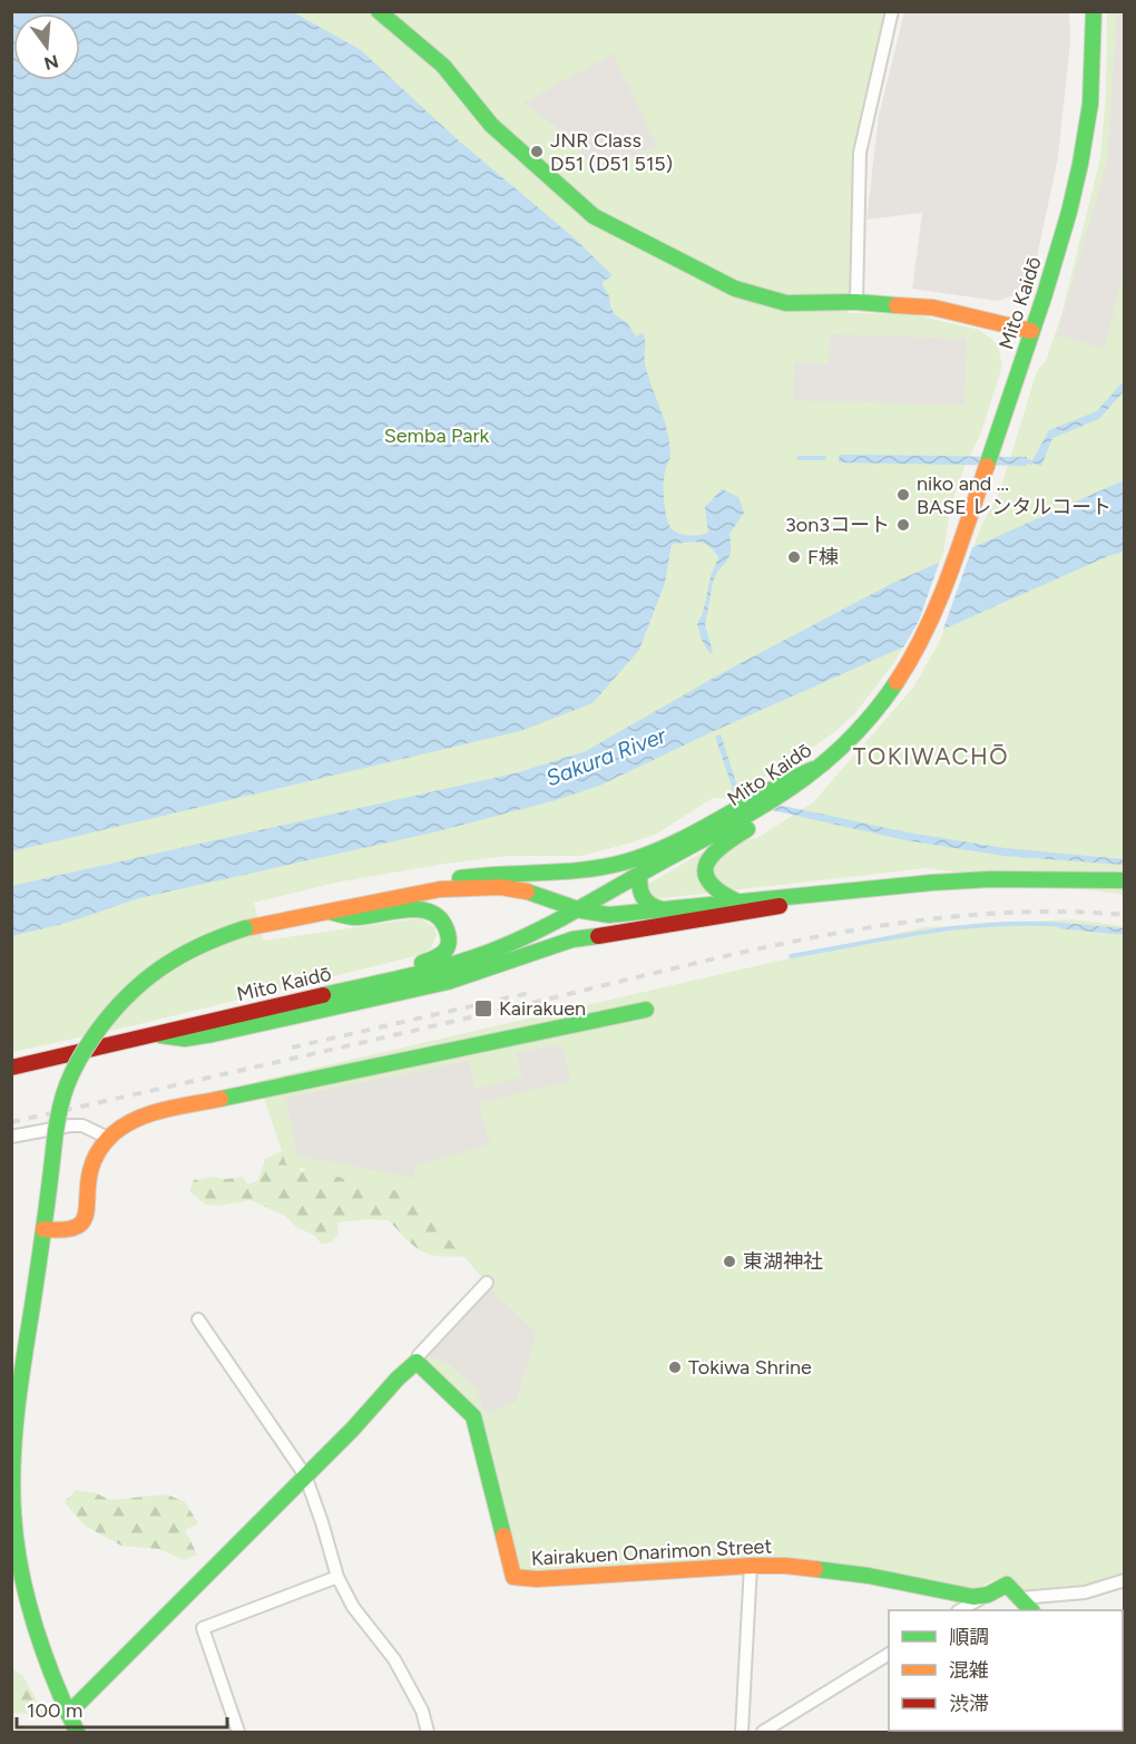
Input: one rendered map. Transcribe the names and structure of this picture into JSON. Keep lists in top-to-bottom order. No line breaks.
{"streets":{"street":["Mito Kaidō","Kairakuen Onarimon Street"]},"districts":["TOKIWACHŌ"],"water":["Sakura River"],"parks":["Semba Park"],"places":{"other":["JNR Class D51 (D51 515)","niko and ... BASE レンタルコート","3on3コート","F棟","東湖神社","Tokiwa Shrine"],"transit":["Kairakuen"]},"legend":["順調","混雑","渋滞"],"scale_bar":"100 m","north":"bottom"}
